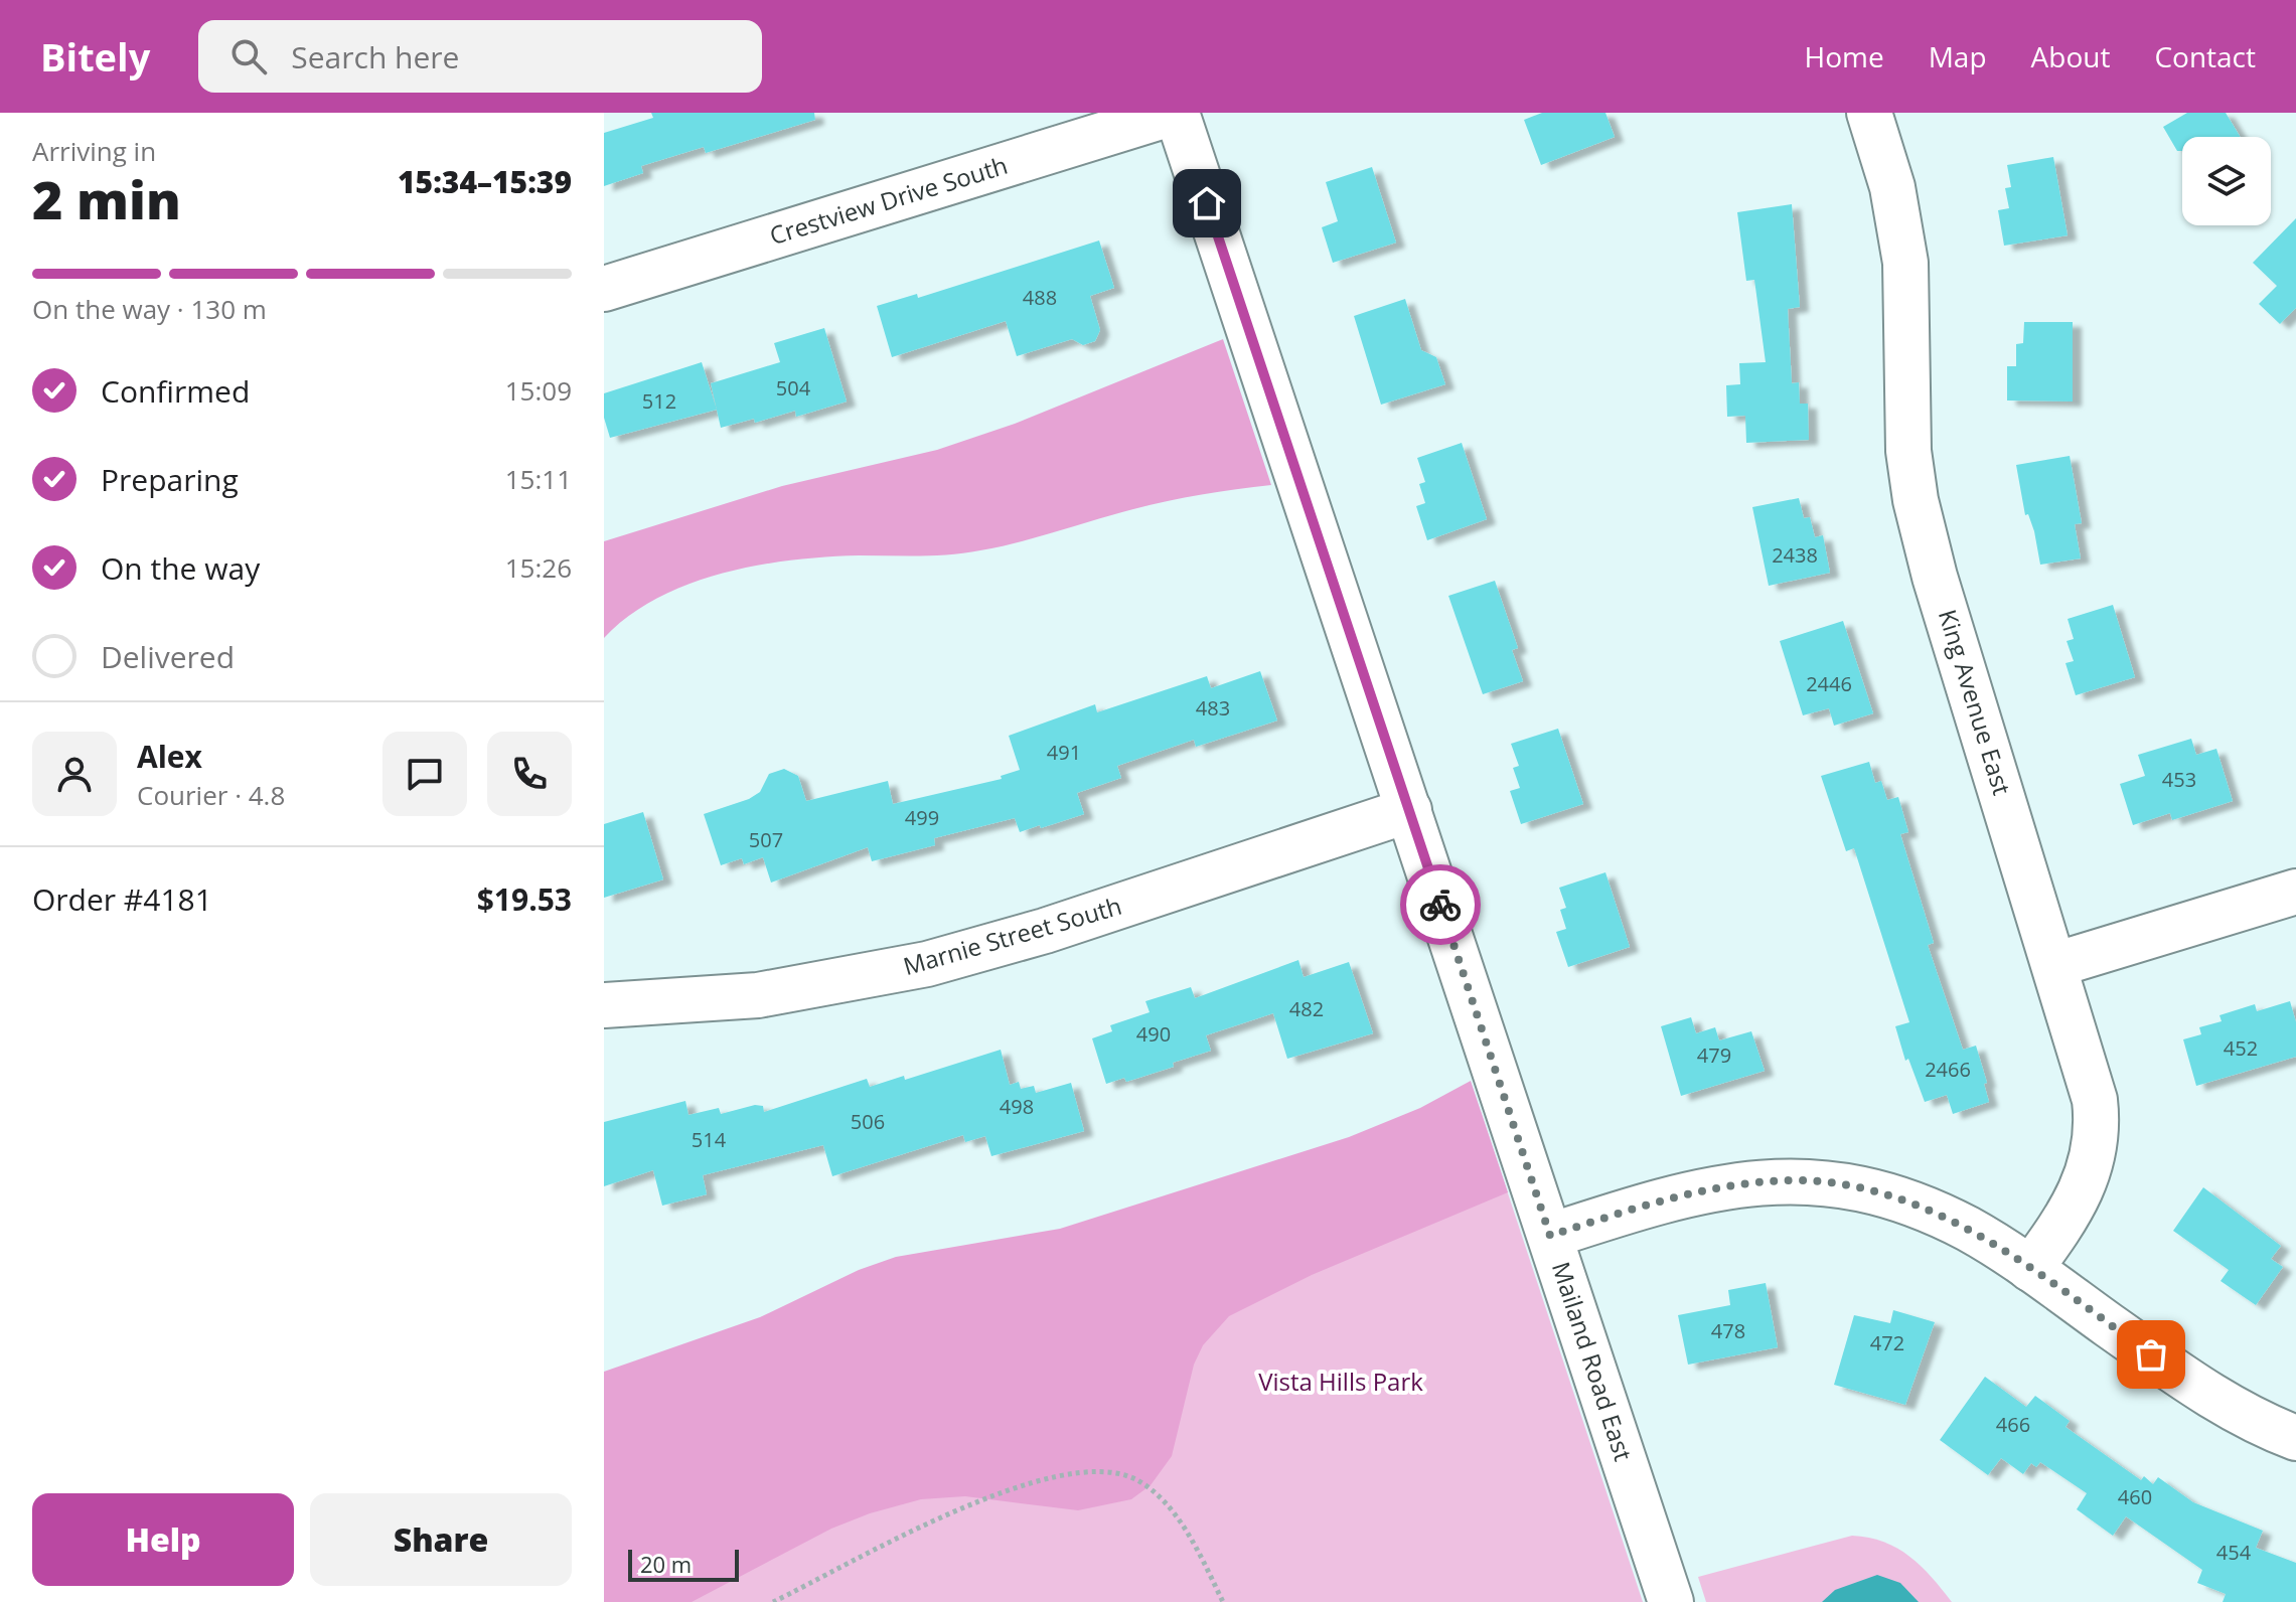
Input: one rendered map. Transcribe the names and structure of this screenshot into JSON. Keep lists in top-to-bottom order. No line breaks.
{"streets":{"street":["Crestview Drive South","King Avenue East","Marnie Street South","Mailand Road East"]},"crossings":[["Crestview Drive South","Mailand Road East"],["Marnie Street South","Mailand Road East"]],"parks":["Vista Hills Park"],"house_numbers":["488","504","512","2438","2446","483","491","453","499","507","482","490","452","479","2466","498","506","514","478","472","466","460","454"],"scale_bar":"20 m","page":{"header":"Bitely","search":"Search here","nav":["Home","Map","About","Contact"],"heading":["2 min","Arriving in","15:34–15:39"],"panel":["Alex","Courier · 4.8","Order #4181","$19.53"],"bar":"On the way · 130 m","list":[["Confirmed","15:09"],["Preparing","15:11"],["On the way","15:26"],"Delivered"],"buttons":["Help","Share"],"scale":"20 m"}}
